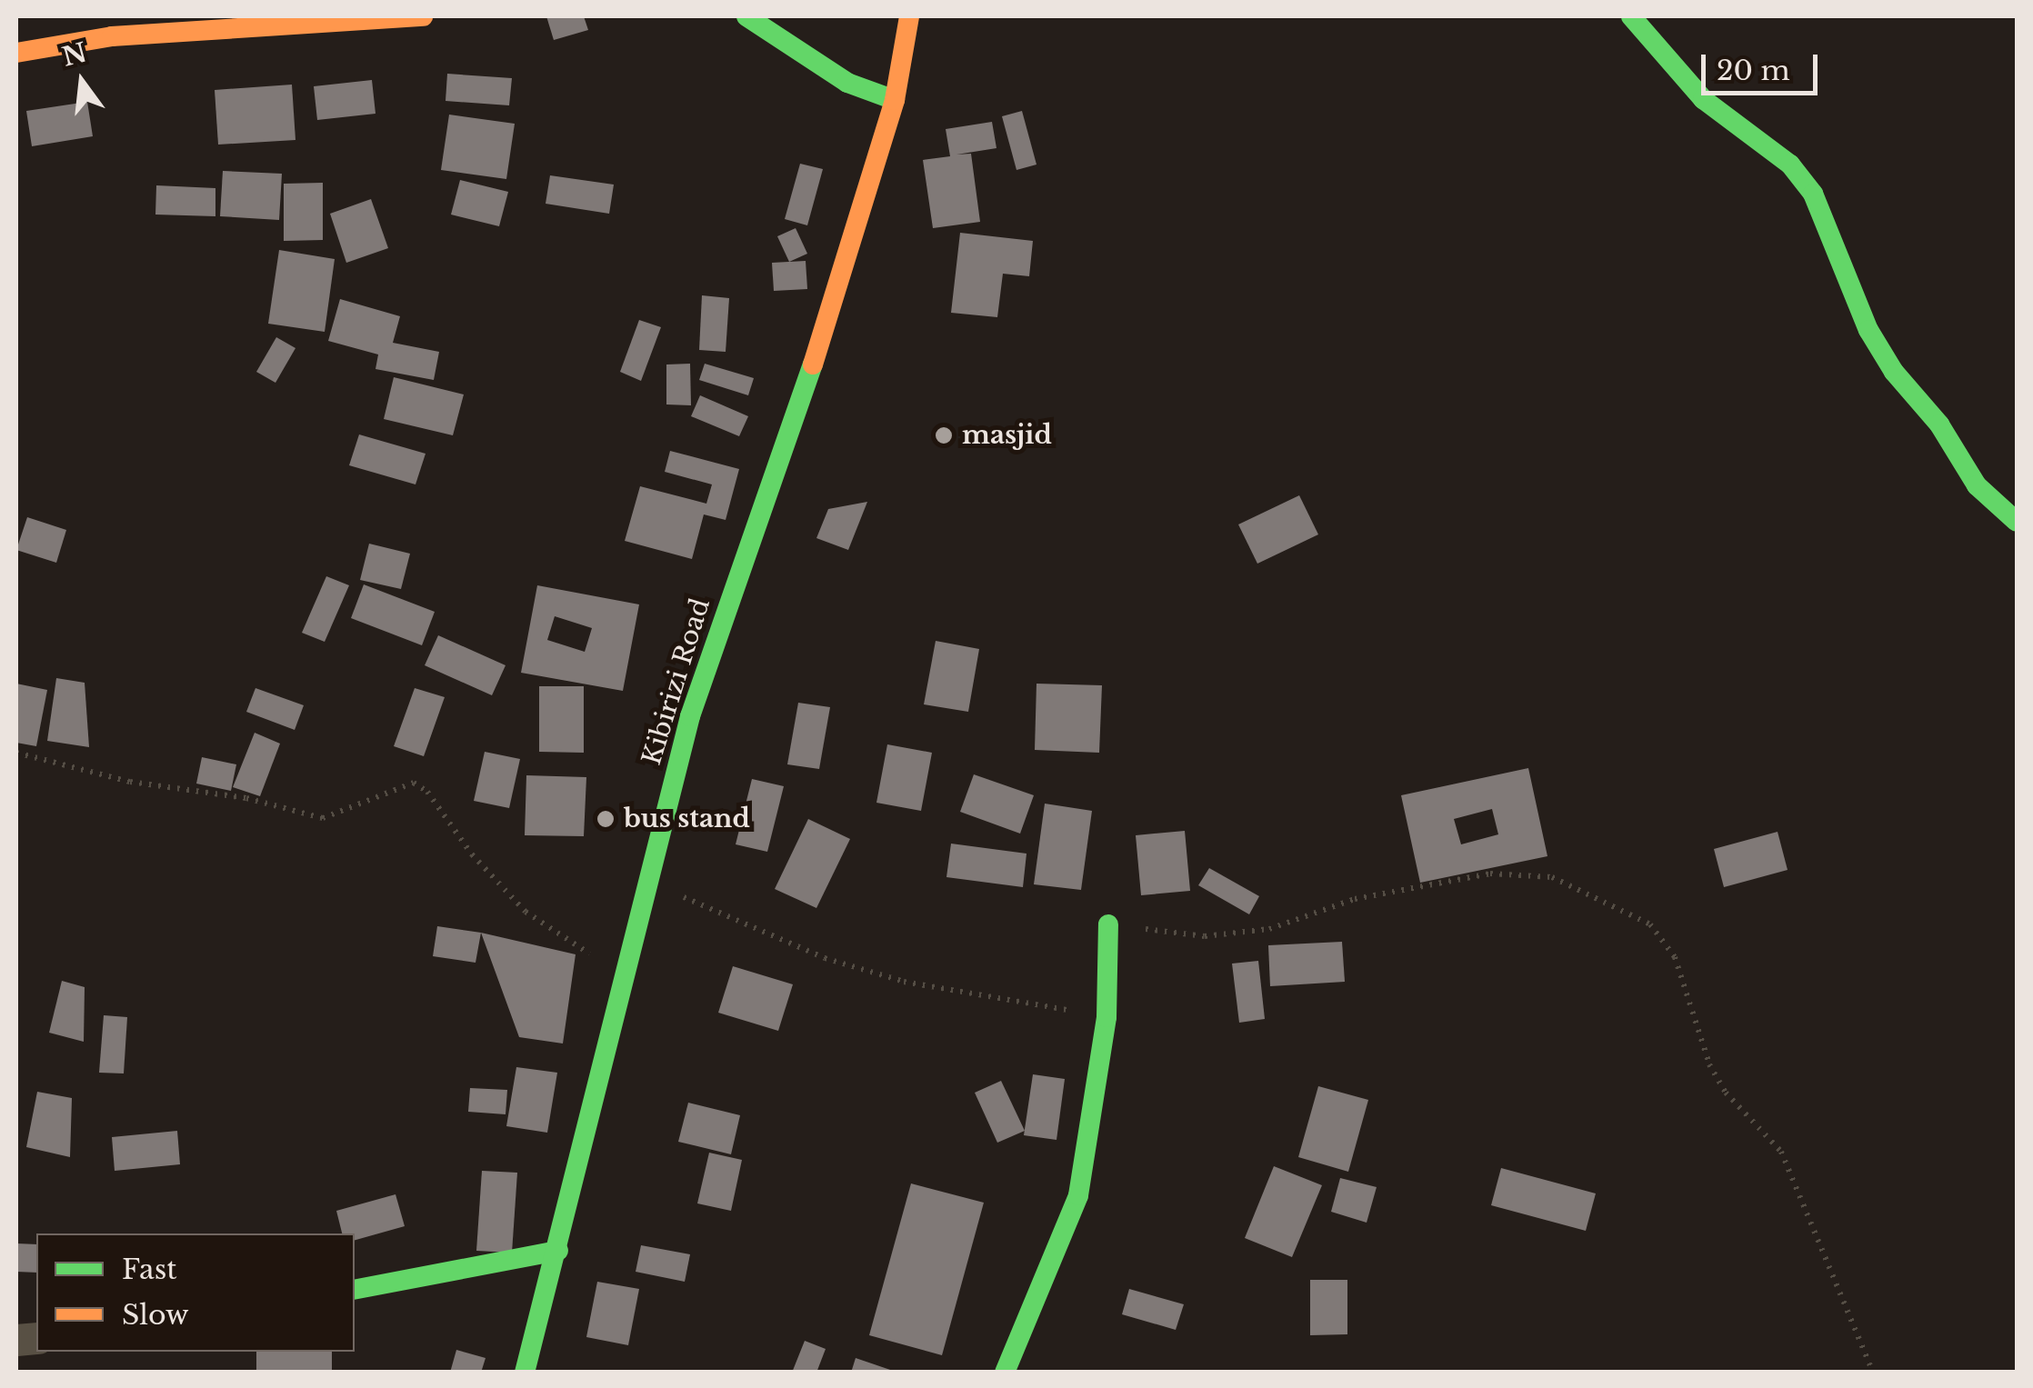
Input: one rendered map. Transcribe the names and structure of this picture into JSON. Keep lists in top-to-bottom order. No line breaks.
{"streets":{"street":["Kibirizi Road"]},"places":["masjid","bus stand"],"legend":["Fast","Slow"],"scale_bar":"20 m","north":"top"}
